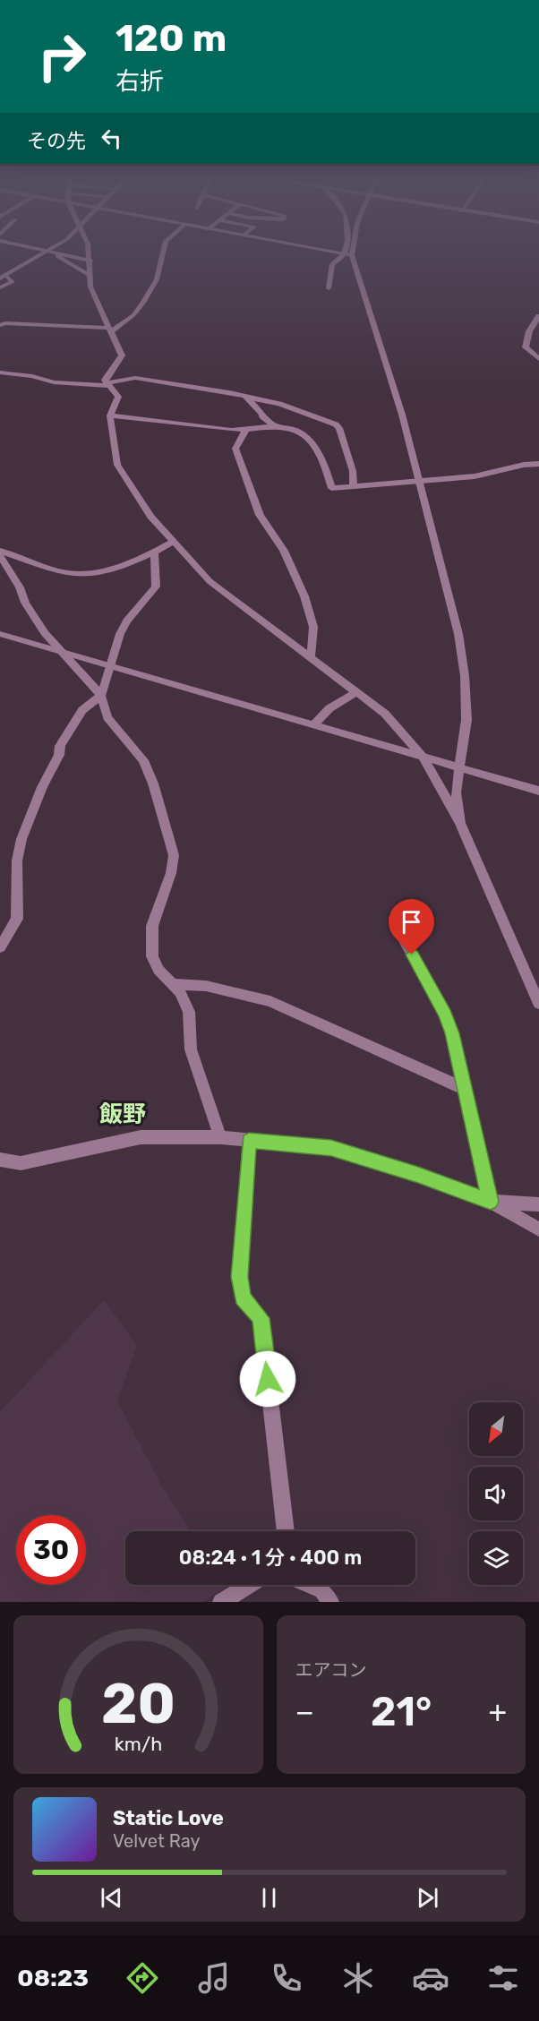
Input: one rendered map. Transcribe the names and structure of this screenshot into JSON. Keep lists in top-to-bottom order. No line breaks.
{"districts":["飯野"],"north":"bottom left","page":{"turn":["120 m","右折"],"then":"その先","limit":"30","trip":"08:24 · 1 分 · 400 m","tile":"エアコン","heat":["−","21°","+"],"song":["Static Love","Velvet Ray"],"tabs":"08:23","gauge":["20","km/h"]}}
